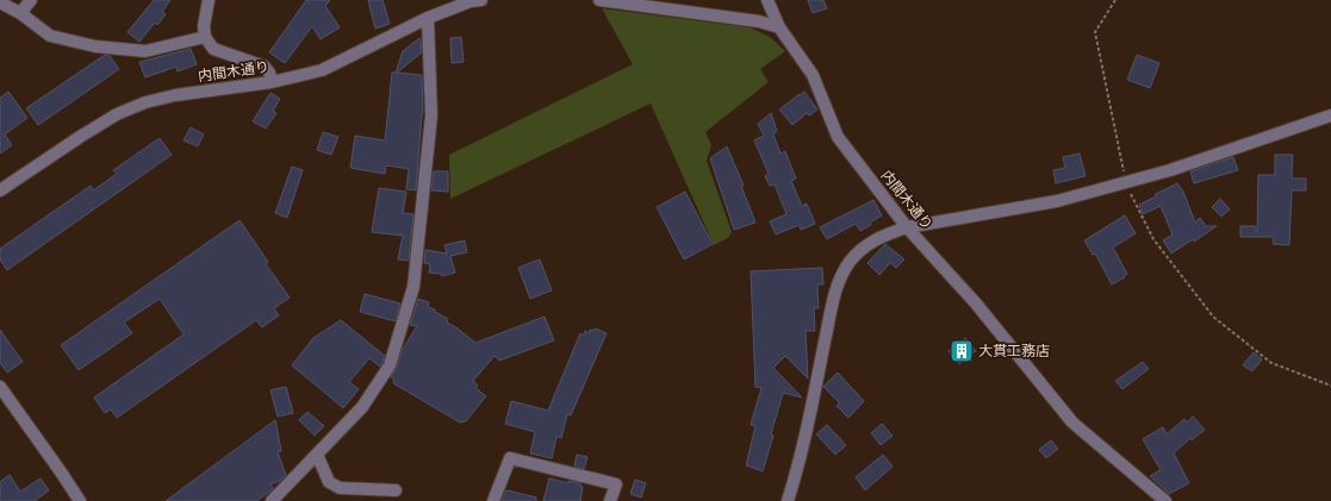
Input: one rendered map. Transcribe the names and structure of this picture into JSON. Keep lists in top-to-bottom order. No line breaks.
{"streets":{"street":["内間木通り"]},"places":{"building":["大貫工務店"]}}
